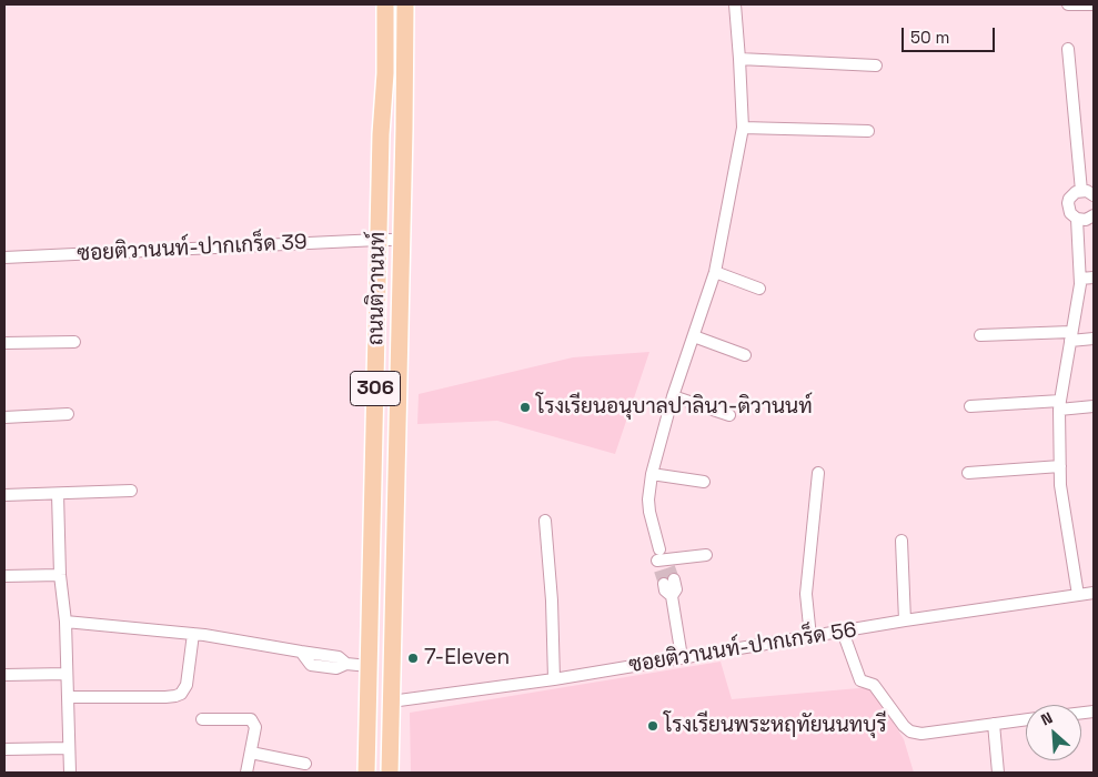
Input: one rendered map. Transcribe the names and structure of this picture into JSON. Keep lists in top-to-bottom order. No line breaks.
{"streets":{"main road":["ถนนติวานนท์","306"],"street":["ซอยติวานนท์-ปากเกร็ด 39","ซอยติวานนท์-ปากเกร็ด 56"]},"crossings":[["ซอยติวานนท์-ปากเกร็ด 39","ถนนติวานนท์"],["ถนนติวานนท์","ซอยติวานนท์-ปากเกร็ด 56"]],"places":["โรงเรียนอนุบาลปาลินา-ติวานนท์","7-Eleven","โรงเรียนพระหฤทัยนนทบุรี"],"scale_bar":"50 m","north":"top left"}
